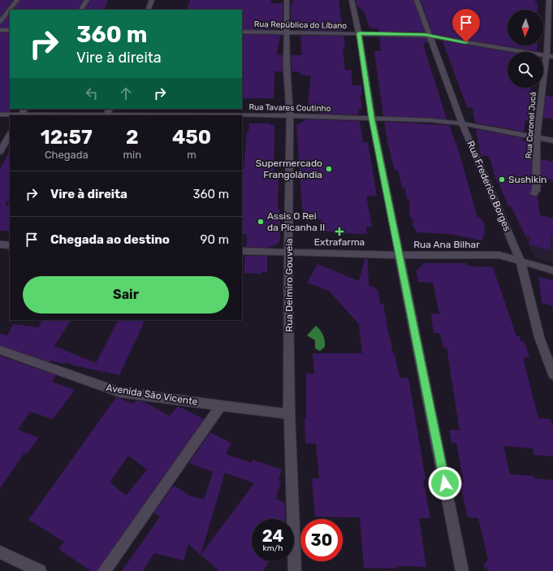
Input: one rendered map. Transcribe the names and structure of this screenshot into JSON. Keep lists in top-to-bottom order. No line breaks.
{"streets":{"street":["Rua República do Líbano","Rua Tavares Coutinho","Rua Coronel Jucá","Rua Frederico Borges","Rua Ana Bilhar","Rua Delmiro Gouveia","Avenida São Vicente"]},"crossings":[["Rua República do Líbano","Rua Coronel Jucá"],["Rua República do Líbano","Rua Frederico Borges"],["Rua República do Líbano","Rua Delmiro Gouveia"],["Rua Tavares Coutinho","Rua Coronel Jucá"],["Rua Tavares Coutinho","Rua Frederico Borges"],["Rua Tavares Coutinho","Rua Delmiro Gouveia"],["Rua Frederico Borges","Rua Ana Bilhar"],["Rua Ana Bilhar","Rua Delmiro Gouveia"],["Rua Delmiro Gouveia","Avenida São Vicente"]],"places":{"other":["Supermercado Frangolândia","Sushikin","Assis O Rei da Picanha II"],"health":["Extrafarma"]},"north":"bottom","page":{"turn":["360 m","Vire à direita"],"eta":["12:57","Chegada","2","min","450","m"],"list":[{"name":"Vire à direita","value":"360 m"},{"name":"Chegada ao destino","value":"90 m"}],"buttons":"Sair","speed":"24 km/h","limit":"30"}}
